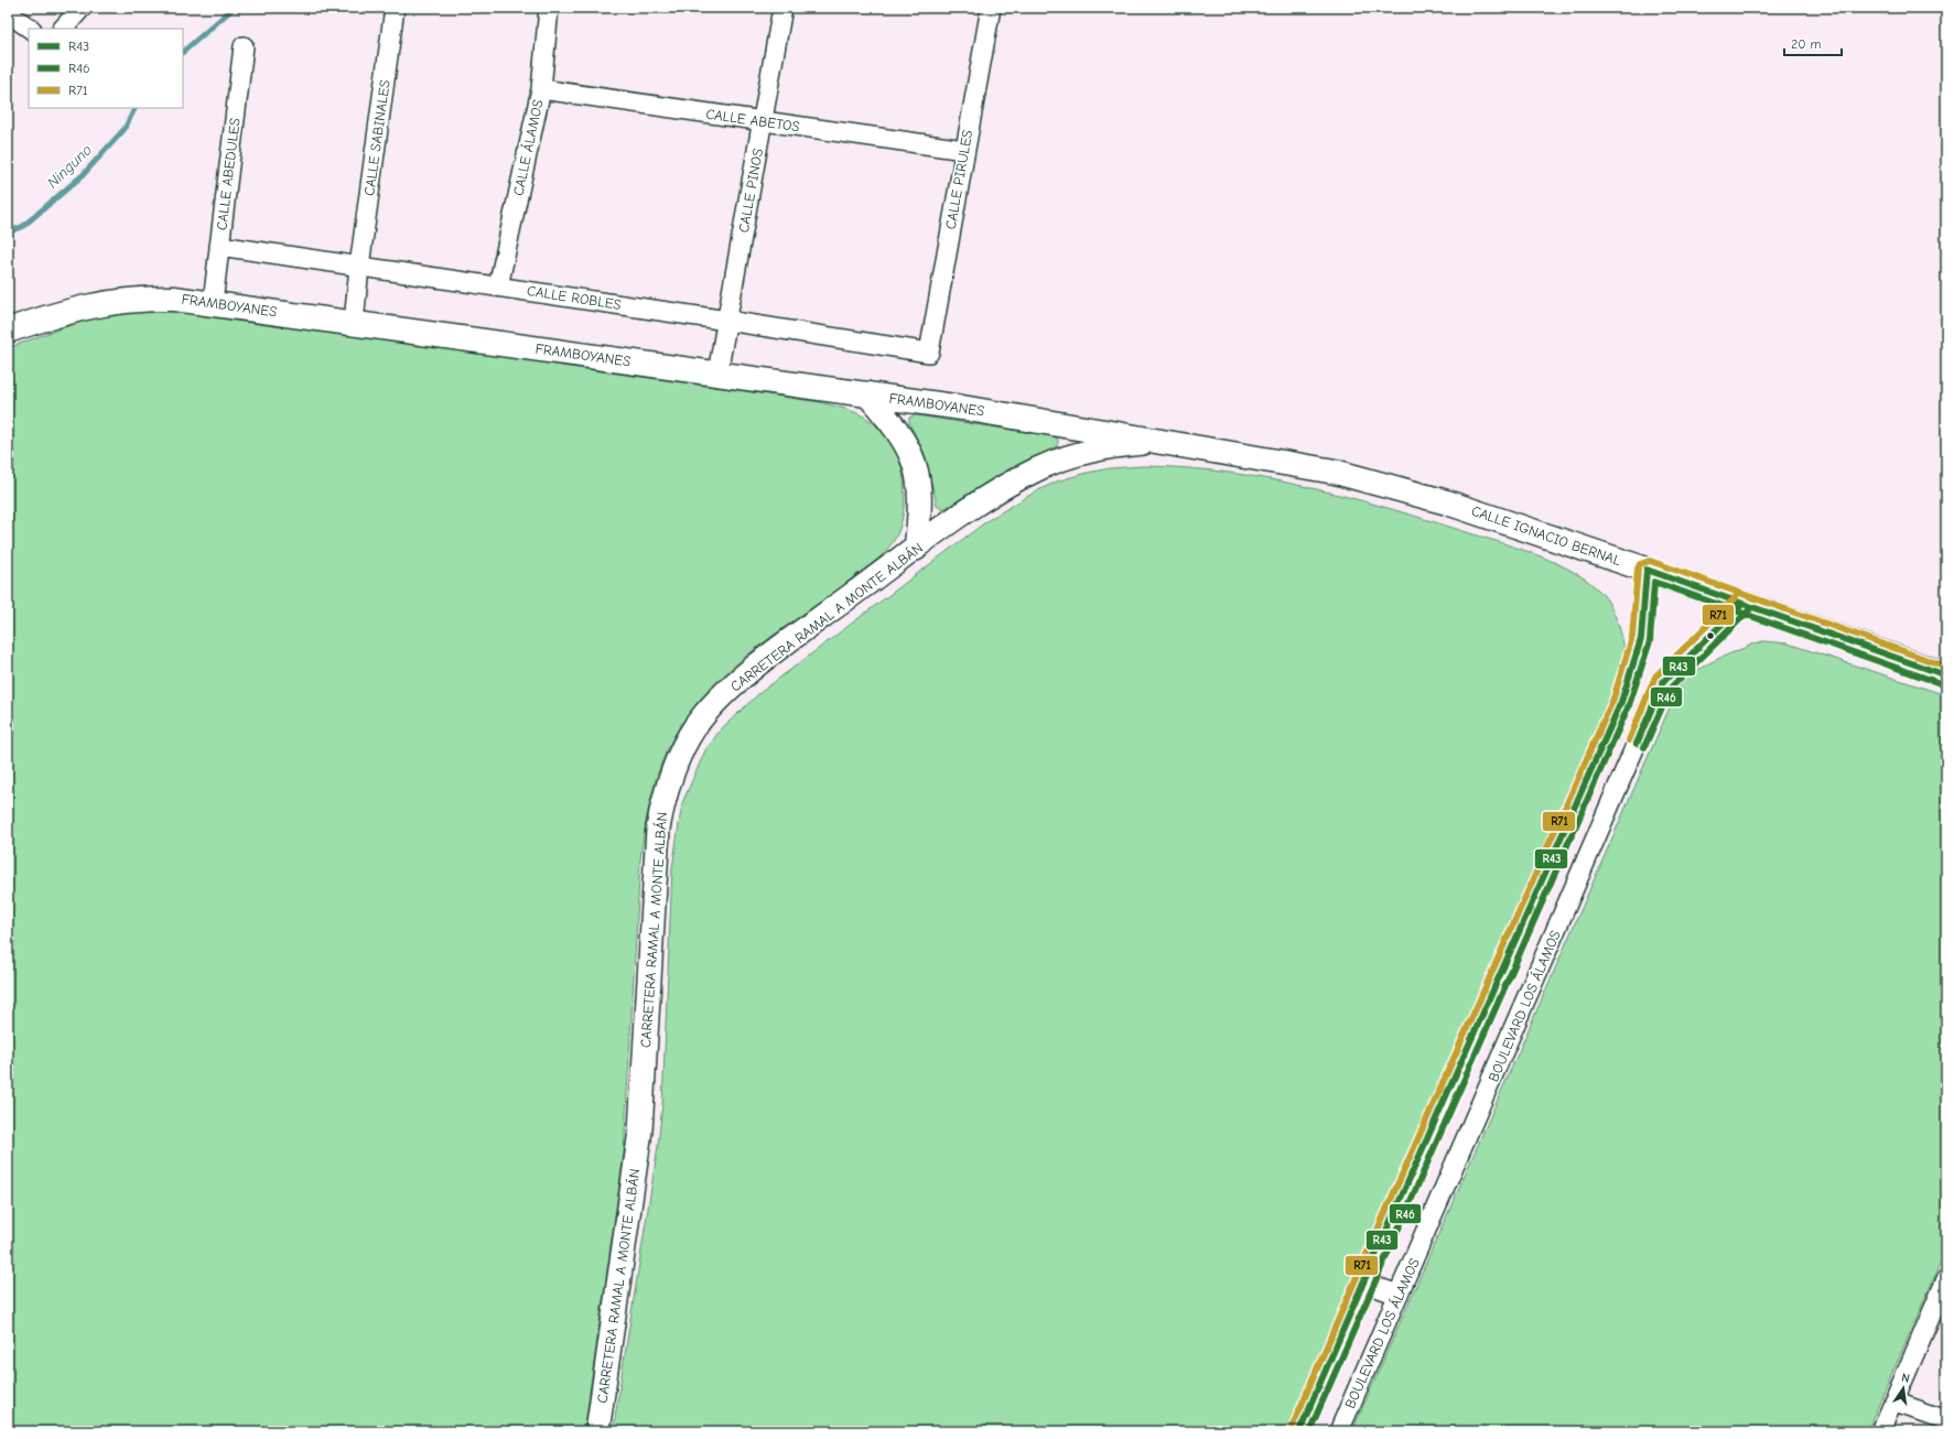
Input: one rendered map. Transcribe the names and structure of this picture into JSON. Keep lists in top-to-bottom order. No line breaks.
{"streets":{"main road":["FRAMBOYANES","CALLE IGNACIO BERNAL"],"street":["CALLE ABETOS","CALLE SABINALES","CALLE ÁLAMOS","CALLE ABEDULES","CALLE PIRULES","CALLE PINOS","CALLE ROBLES","CARRETERA RAMAL A MONTE ALBÁN","BOULEVARD LOS ÁLAMOS"]},"crossings":[["CALLE ABETOS","CALLE ÁLAMOS"],["CALLE ABETOS","CALLE PIRULES"],["CALLE ABETOS","CALLE PINOS"],["CALLE SABINALES","CALLE ROBLES"],["CALLE SABINALES","FRAMBOYANES"],["CALLE ÁLAMOS","CALLE ROBLES"],["CALLE ABEDULES","CALLE ROBLES"],["CALLE ABEDULES","FRAMBOYANES"],["CALLE PIRULES","CALLE ROBLES"],["CALLE PINOS","CALLE ROBLES"],["CALLE PINOS","FRAMBOYANES"],["FRAMBOYANES","CALLE IGNACIO BERNAL"],["FRAMBOYANES","CARRETERA RAMAL A MONTE ALBÁN"],["CALLE IGNACIO BERNAL","CARRETERA RAMAL A MONTE ALBÁN"],["CALLE IGNACIO BERNAL","BOULEVARD LOS ÁLAMOS"]],"water":["Ninguno"],"lines":["transit line R71","transit line R43","transit line R46"],"legend":["R43","R46","R71"],"scale_bar":"20 m","north":"top"}
